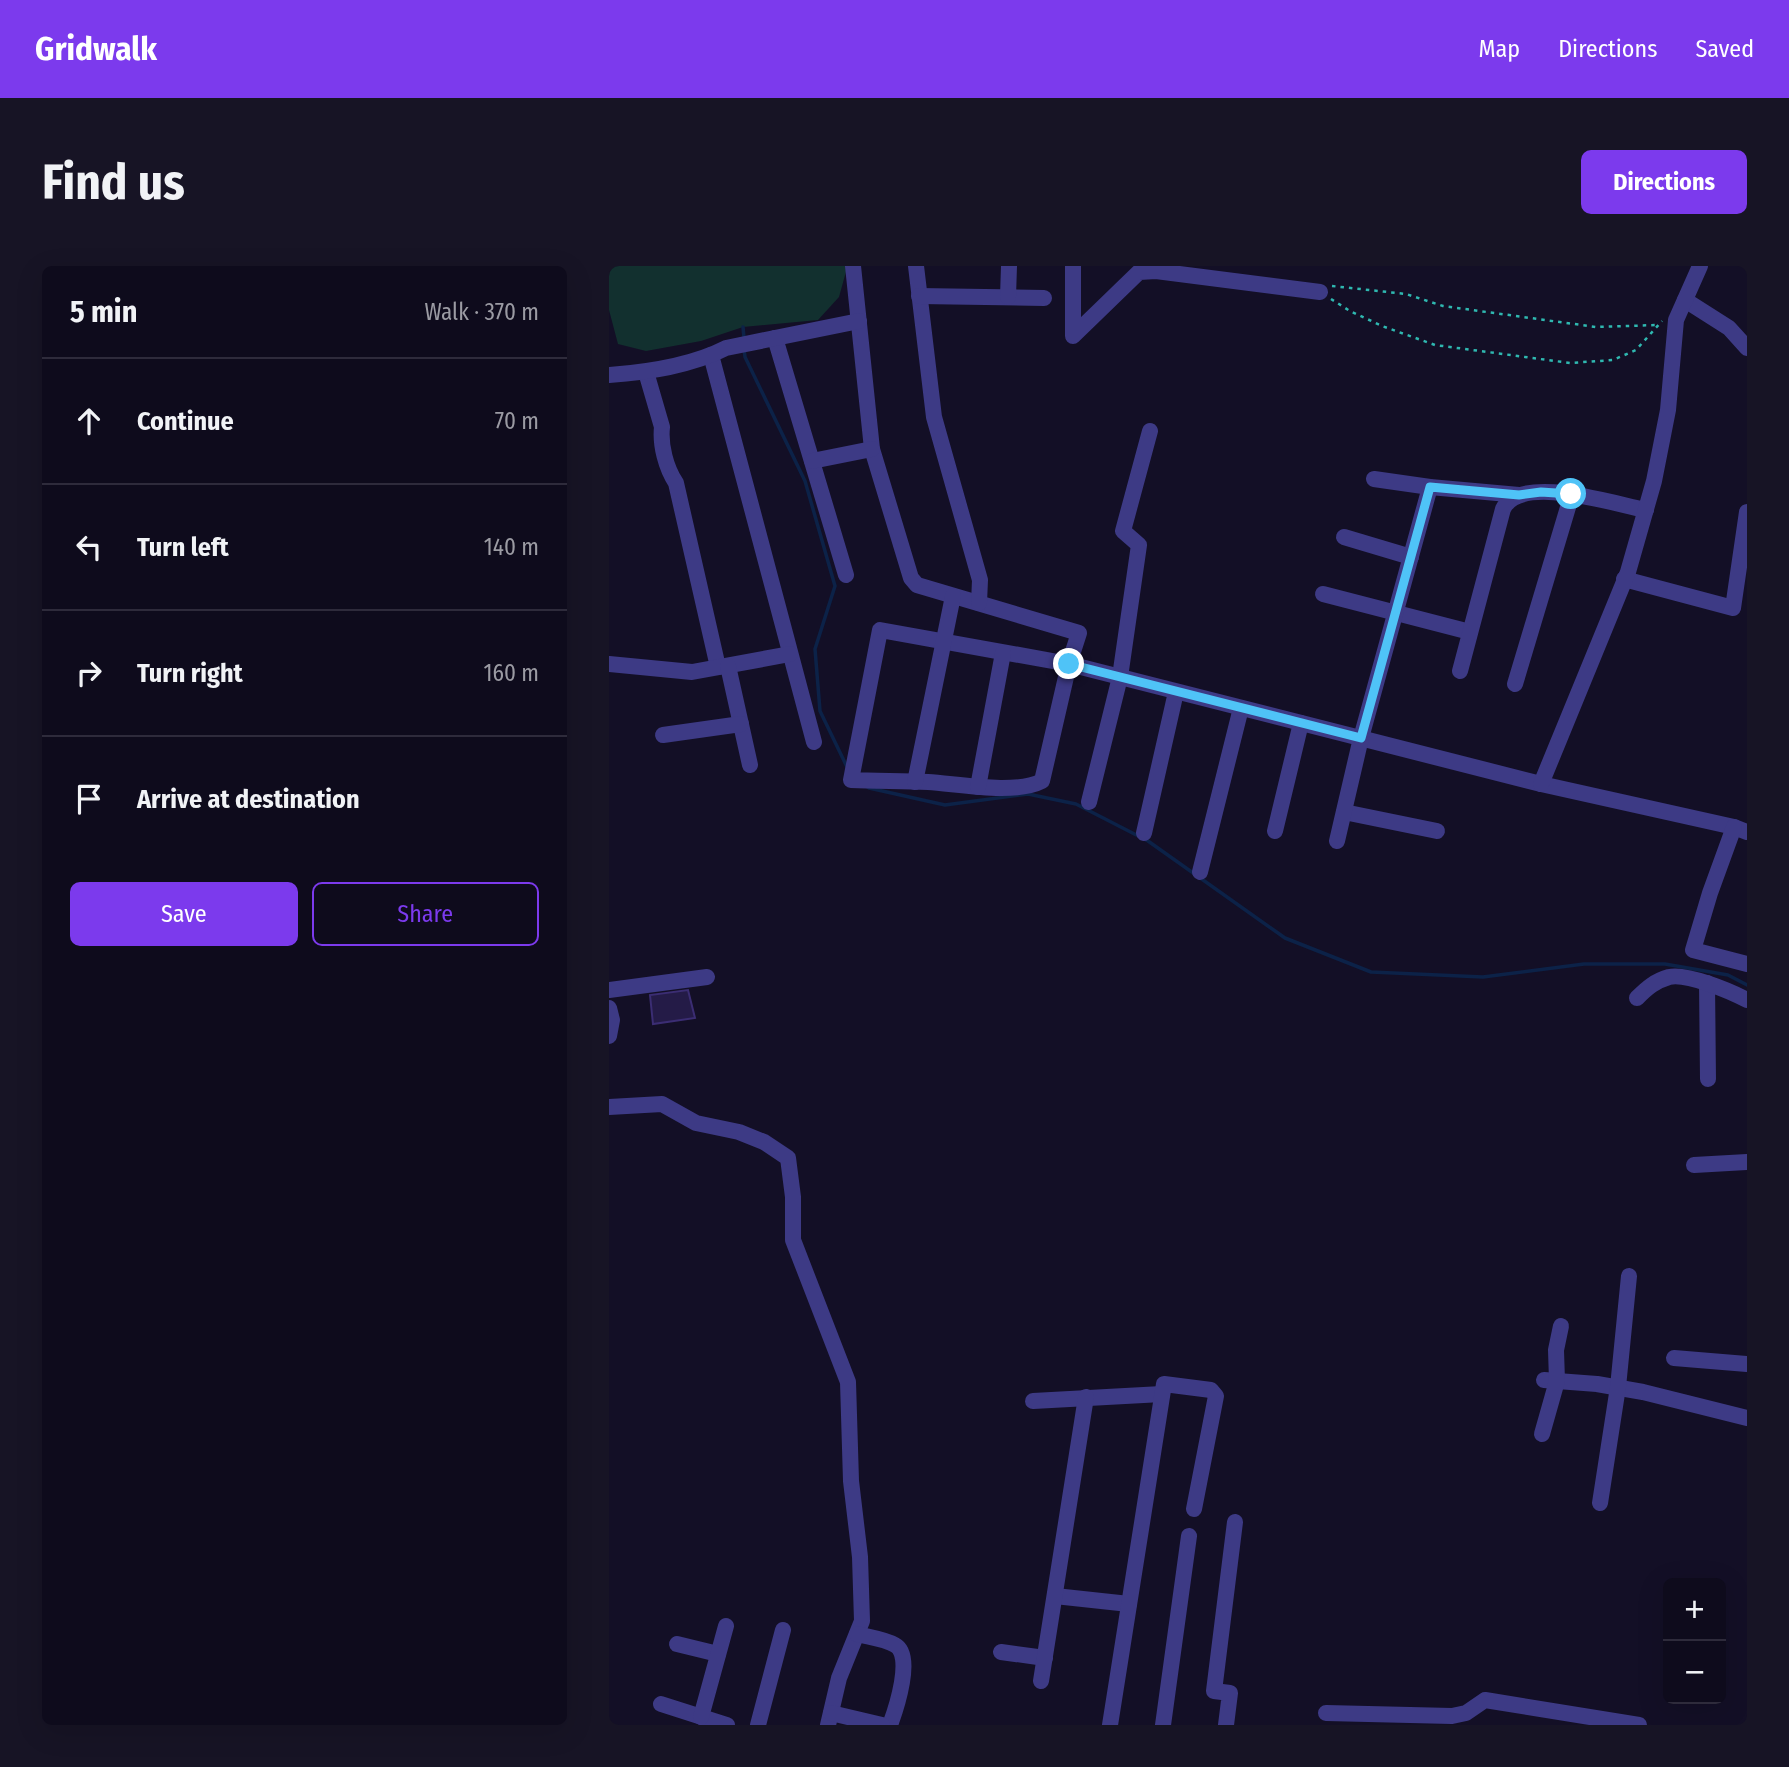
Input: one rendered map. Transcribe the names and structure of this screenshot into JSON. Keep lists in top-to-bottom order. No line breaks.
{"page":{"header":"Gridwalk","nav":["Map","Directions","Saved"],"buttons":["Directions",["Save","Share"]],"title":"Find us","heading":["5 min","Walk · 370 m"],"list":[["Continue","70 m"],["Turn left","140 m"],["Turn right","160 m"],"Arrive at destination"],"map_buttons":["+","−"]}}
